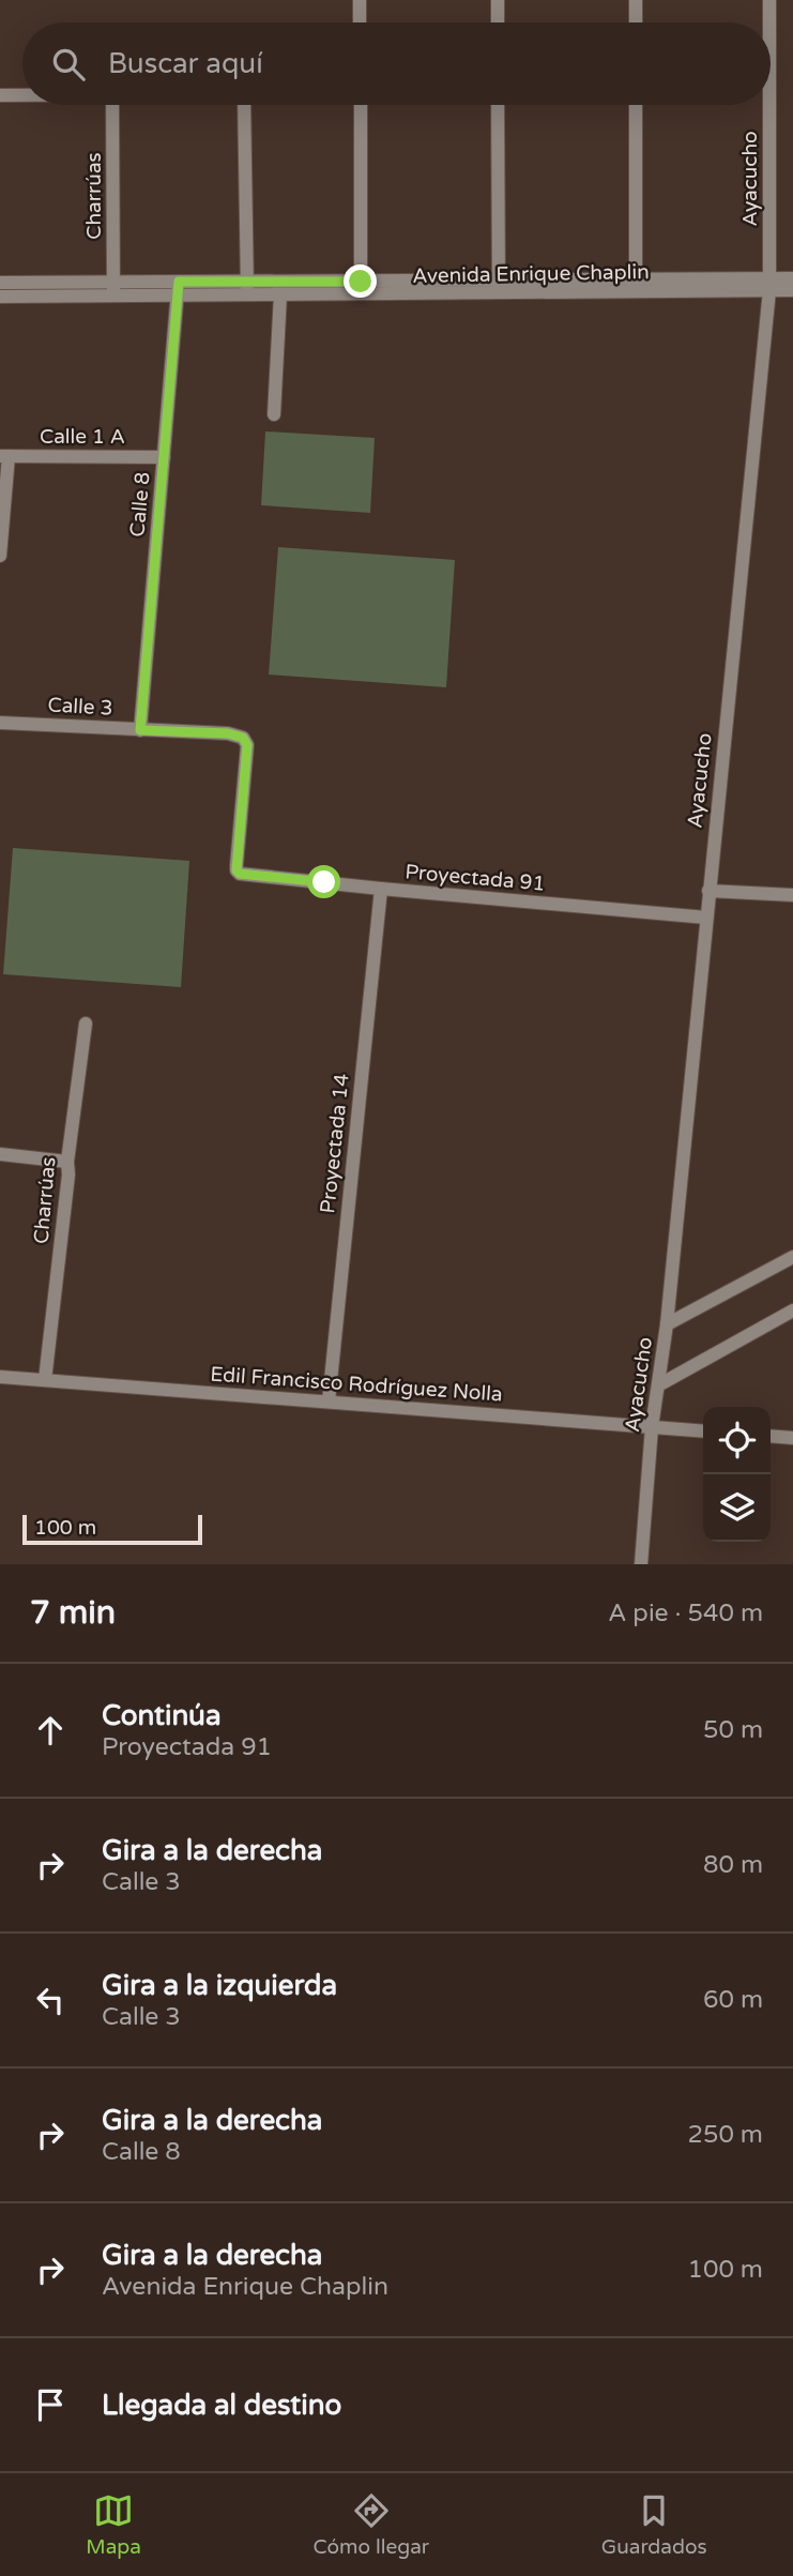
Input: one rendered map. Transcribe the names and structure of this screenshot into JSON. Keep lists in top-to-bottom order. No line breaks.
{"streets":{"street":["Ayacucho","Charrúas","Avenida Enrique Chaplin","Calle 1 A","Calle 8","Calle 3","Proyectada 91","Proyectada 14","Edil Francisco Rodríguez Nolla"]},"crossings":[["Ayacucho","Avenida Enrique Chaplin"],["Ayacucho","Proyectada 91"],["Ayacucho","Edil Francisco Rodríguez Nolla"],["Charrúas","Avenida Enrique Chaplin"],["Charrúas","Edil Francisco Rodríguez Nolla"],["Avenida Enrique Chaplin","Calle 8"],["Calle 1 A","Calle 8"],["Calle 8","Calle 3"],["Calle 3","Proyectada 91"],["Proyectada 91","Proyectada 14"],["Proyectada 14","Edil Francisco Rodríguez Nolla"]],"scale_bar":"100 m","page":{"search":"Buscar aquí","scale":"100 m","heading":["7 min","A pie · 540 m"],"list":[["Continúa","Proyectada 91","50 m"],["Gira a la derecha","Calle 3","80 m"],["Gira a la izquierda","Calle 3","60 m"],["Gira a la derecha","Calle 8","250 m"],["Gira a la derecha","Avenida Enrique Chaplin","100 m"],"Llegada al destino"],"nav":["Mapa","Cómo llegar","Guardados"]}}
